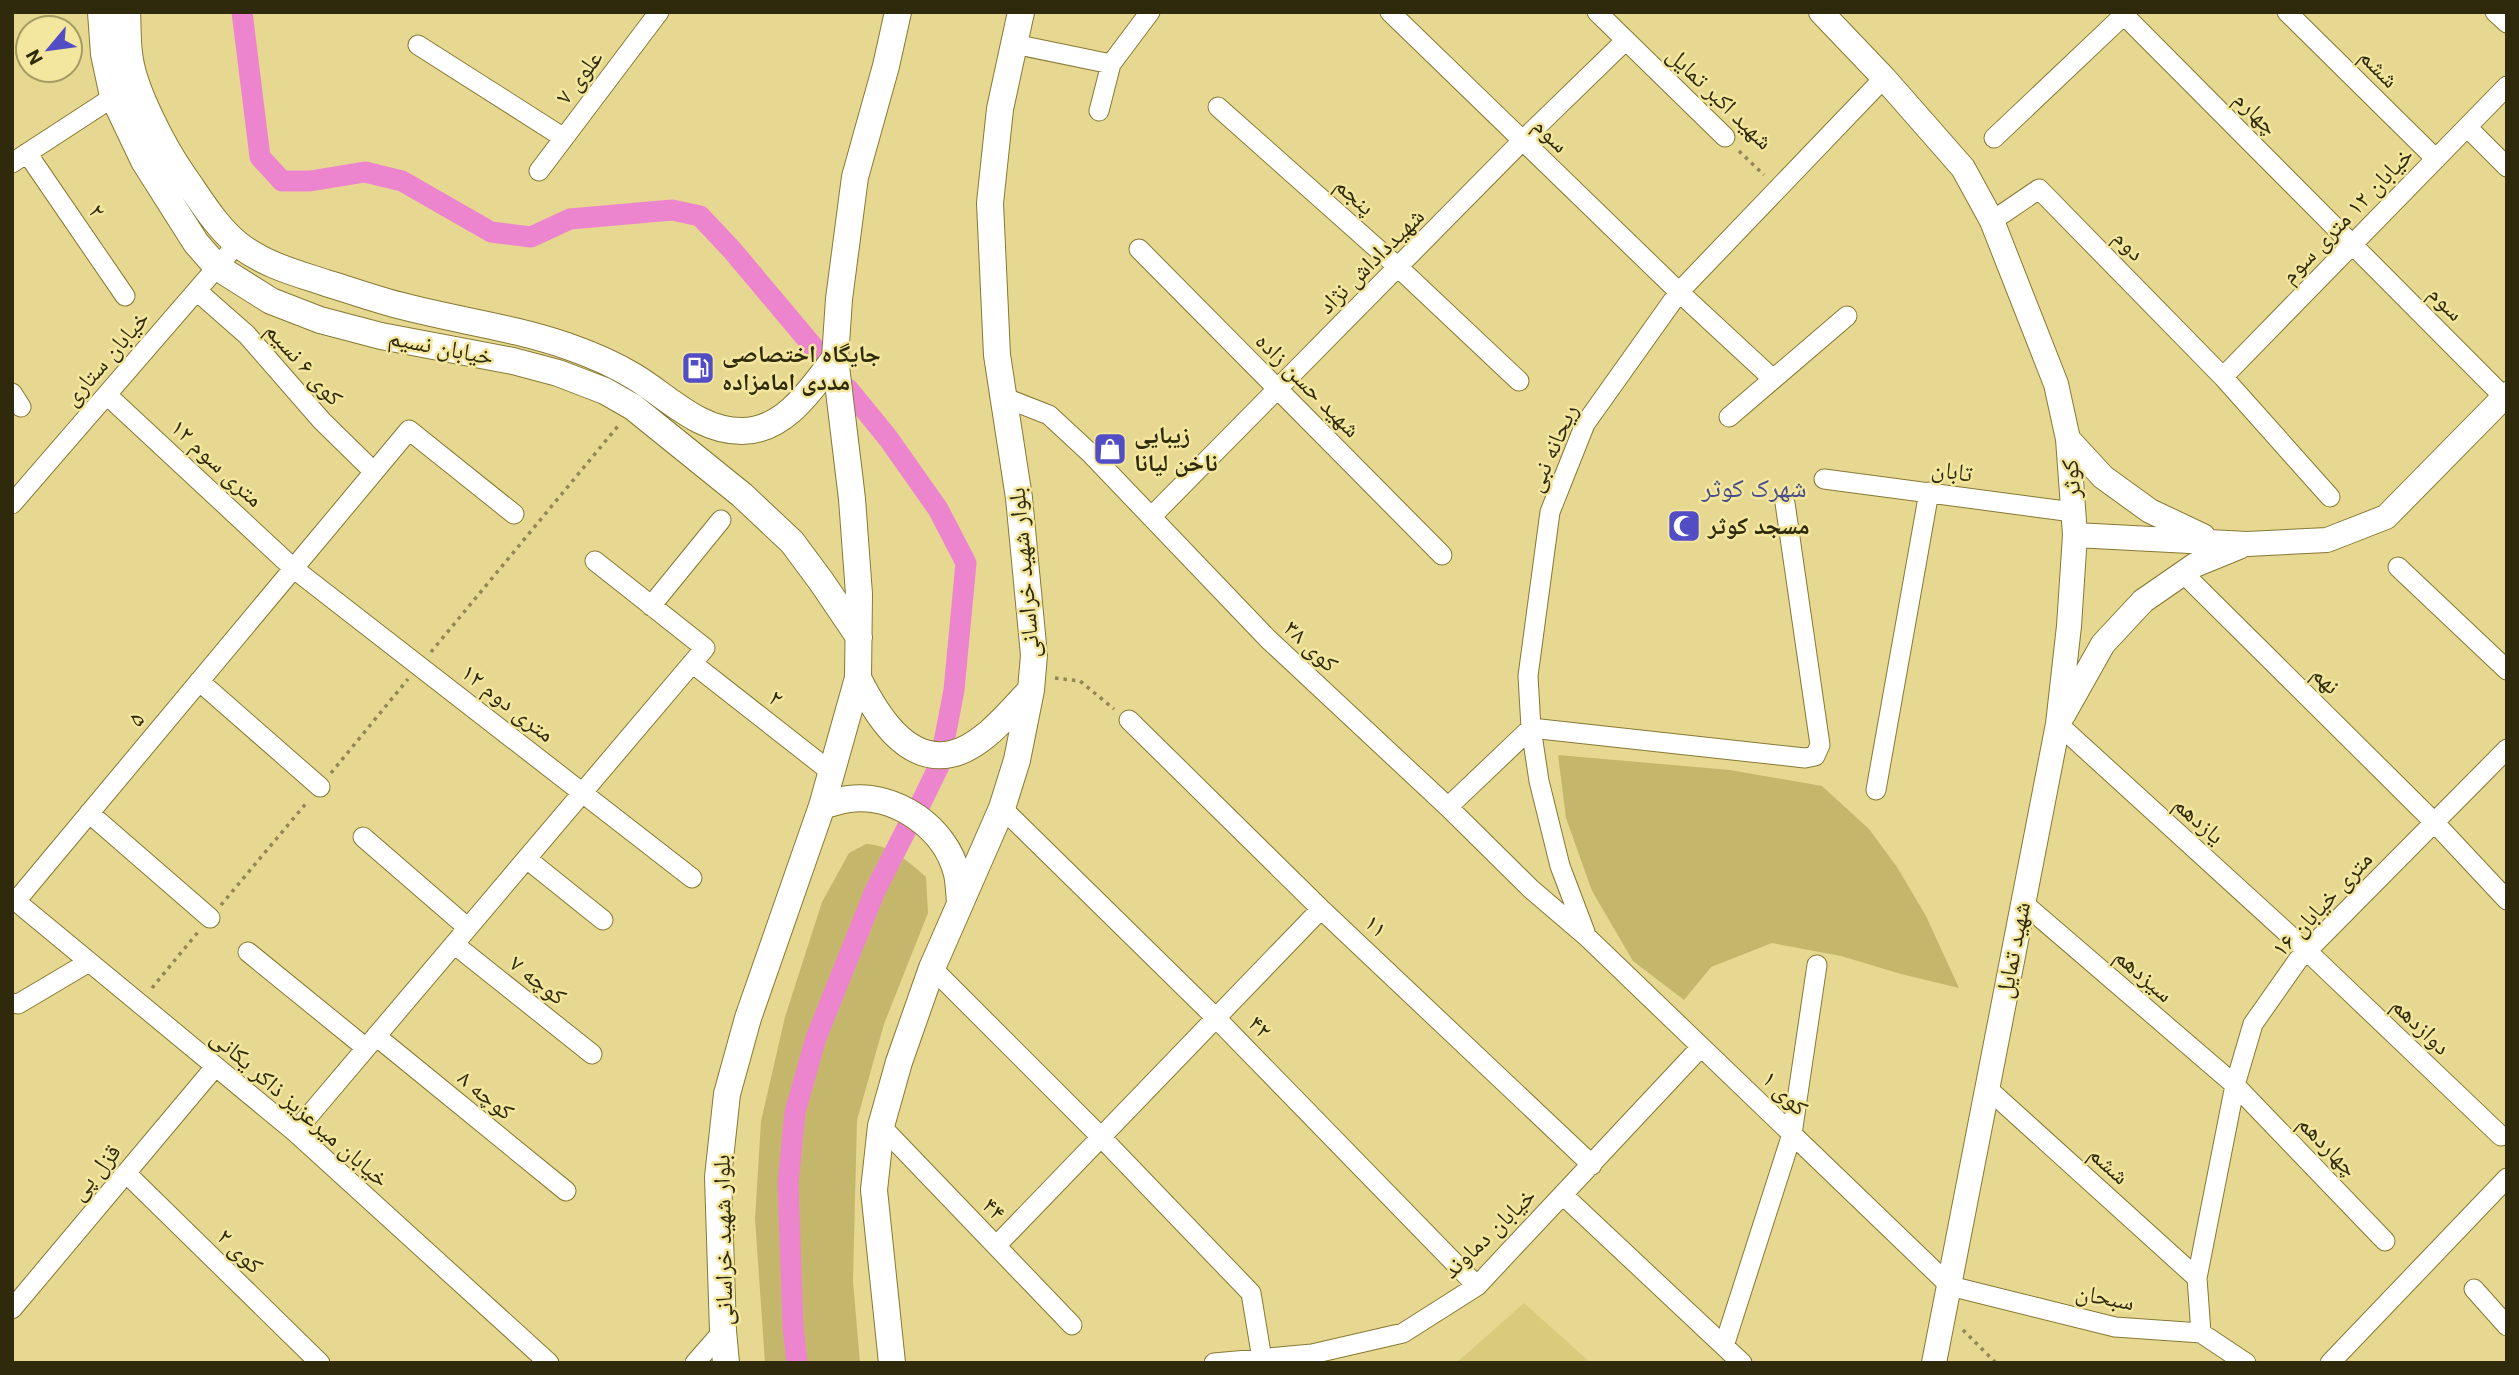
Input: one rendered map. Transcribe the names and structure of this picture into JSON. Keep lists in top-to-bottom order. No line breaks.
{"streets":{"main road":["خیابان نسیم","بلوار شهید خراسانی"],"street":["ششم","علوی ۷","شهید اکبر تمایل","چهارم","سوم","پنجم","۲","خیابان ۱۲ متری سوم","دوم","شهیدداداش نژاد","خیابان ستاری","کوی ۶ نسیم","شهید حسن زاده","ریحانه نبی","۱۲ متری سوم","تابان","کوثر","کوی ۳۸","نهم","۱۲ متری دوم","۵","یازدهم","۱۶ متری خیابان","۱۱","شهید تمایل","سیزدهم","کوچه ۷","دوازدهم","۴۲","کوی ۱","کوچه ۸","خیابان میرعزیز ذاکر یکانی","چهاردهم","قزل پی","۴۴","خیابان دماوند","کوی ۲","سبحان"]},"crossings":[["ششم","خیابان ۱۲ متری سوم"],["ششم","۱۶ متری خیابان"],["ششم","شهید تمایل"],["شهید اکبر تمایل","شهیدداداش نژاد"],["شهید اکبر تمایل","ریحانه نبی"],["چهارم","سوم"],["چهارم","خیابان ۱۲ متری سوم"],["سوم","خیابان ۱۲ متری سوم"],["سوم","شهیدداداش نژاد"],["سوم","ریحانه نبی"],["سوم","کوثر"],["پنجم","شهیدداداش نژاد"],["۲","بلوار شهید خراسانی"],["خیابان ۱۲ متری سوم","دوم"],["دوم","کوثر"],["شهیدداداش نژاد","شهید حسن زاده"],["شهیدداداش نژاد","کوی ۳۸"],["خیابان نسیم","خیابان ستاری"],["خیابان نسیم","بلوار شهید خراسانی"],["خیابان ستاری","کوی ۶ نسیم"],["خیابان ستاری","۱۲ متری سوم"],["کوی ۶ نسیم","۵"],["ریحانه نبی","کوثر"],["ریحانه نبی","کوی ۳۸"],["ریحانه نبی","کوی ۱"],["۱۲ متری سوم","۱۲ متری دوم"],["۱۲ متری سوم","۵"],["تابان","کوثر"],["تابان","شهید تمایل"],["کوثر","شهید تمایل"],["بلوار شهید خراسانی","کوی ۳۸"],["بلوار شهید خراسانی","۴۲"],["بلوار شهید خراسانی","۴۴"],["کوی ۳۸","کوی ۱"],["نهم","۱۶ متری خیابان"],["۱۲ متری دوم","۵"],["۵","خیابان میرعزیز ذاکر یکانی"],["یازدهم","۱۶ متری خیابان"],["یازدهم","شهید تمایل"],["یازدهم","دوازدهم"],["۱۶ متری خیابان","سیزدهم"],["۱۶ متری خیابان","دوازدهم"],["۱۶ متری خیابان","چهاردهم"],["۱۶ متری خیابان","سبحان"],["۱۱","خیابان دماوند"],["شهید تمایل","سیزدهم"],["شهید تمایل","کوی ۱"],["شهید تمایل","سبحان"],["سیزدهم","چهاردهم"],["۴۲","خیابان دماوند"],["کوی ۱","خیابان دماوند"],["کوی ۱","سبحان"],["خیابان میرعزیز ذاکر یکانی","قزل پی"],["قزل پی","کوی ۲"]],"districts":["شهرک کوثر"],"places":{"fuel station":["جایگاه اختصاصی مددی امامزاده"],"shop":["زیبایی ناخن لیانا"],"mosque":["مسجد کوثر"]},"north":"bottom left"}
